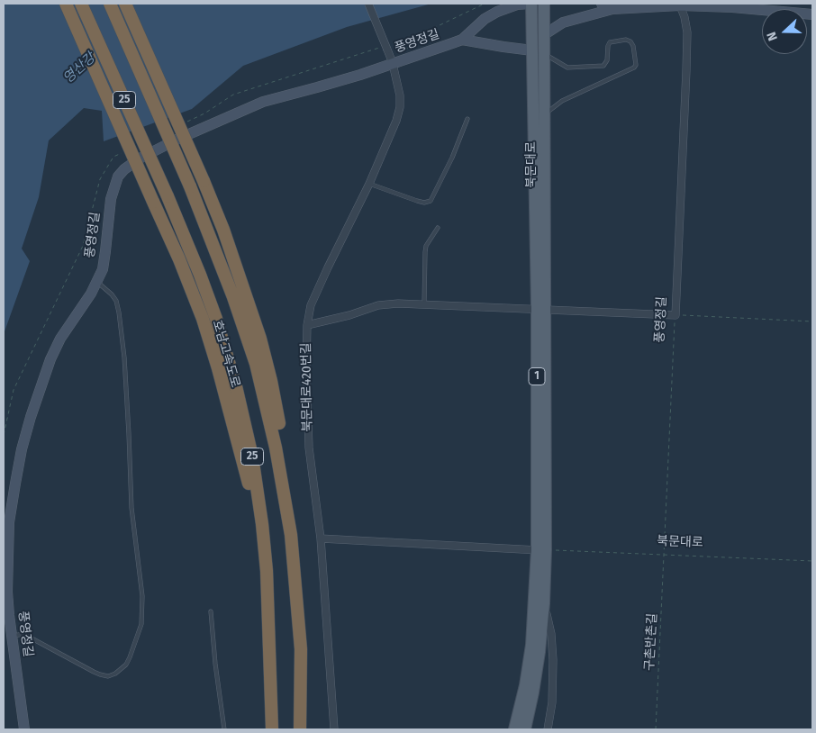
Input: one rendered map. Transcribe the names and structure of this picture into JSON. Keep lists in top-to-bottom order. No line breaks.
{"streets":{"highway":["25","호남고속도로"],"main road":["북문대로","1"],"street":["풍영정길","북문대로420번길"],"path":["구촌반촌길"]},"crossings":[["풍영정길","북문대로"],["풍영정길","북문대로420번길"],["풍영정길","구촌반촌길"],["북문대로","구촌반촌길"]],"water":["영산강"],"north":"left"}
